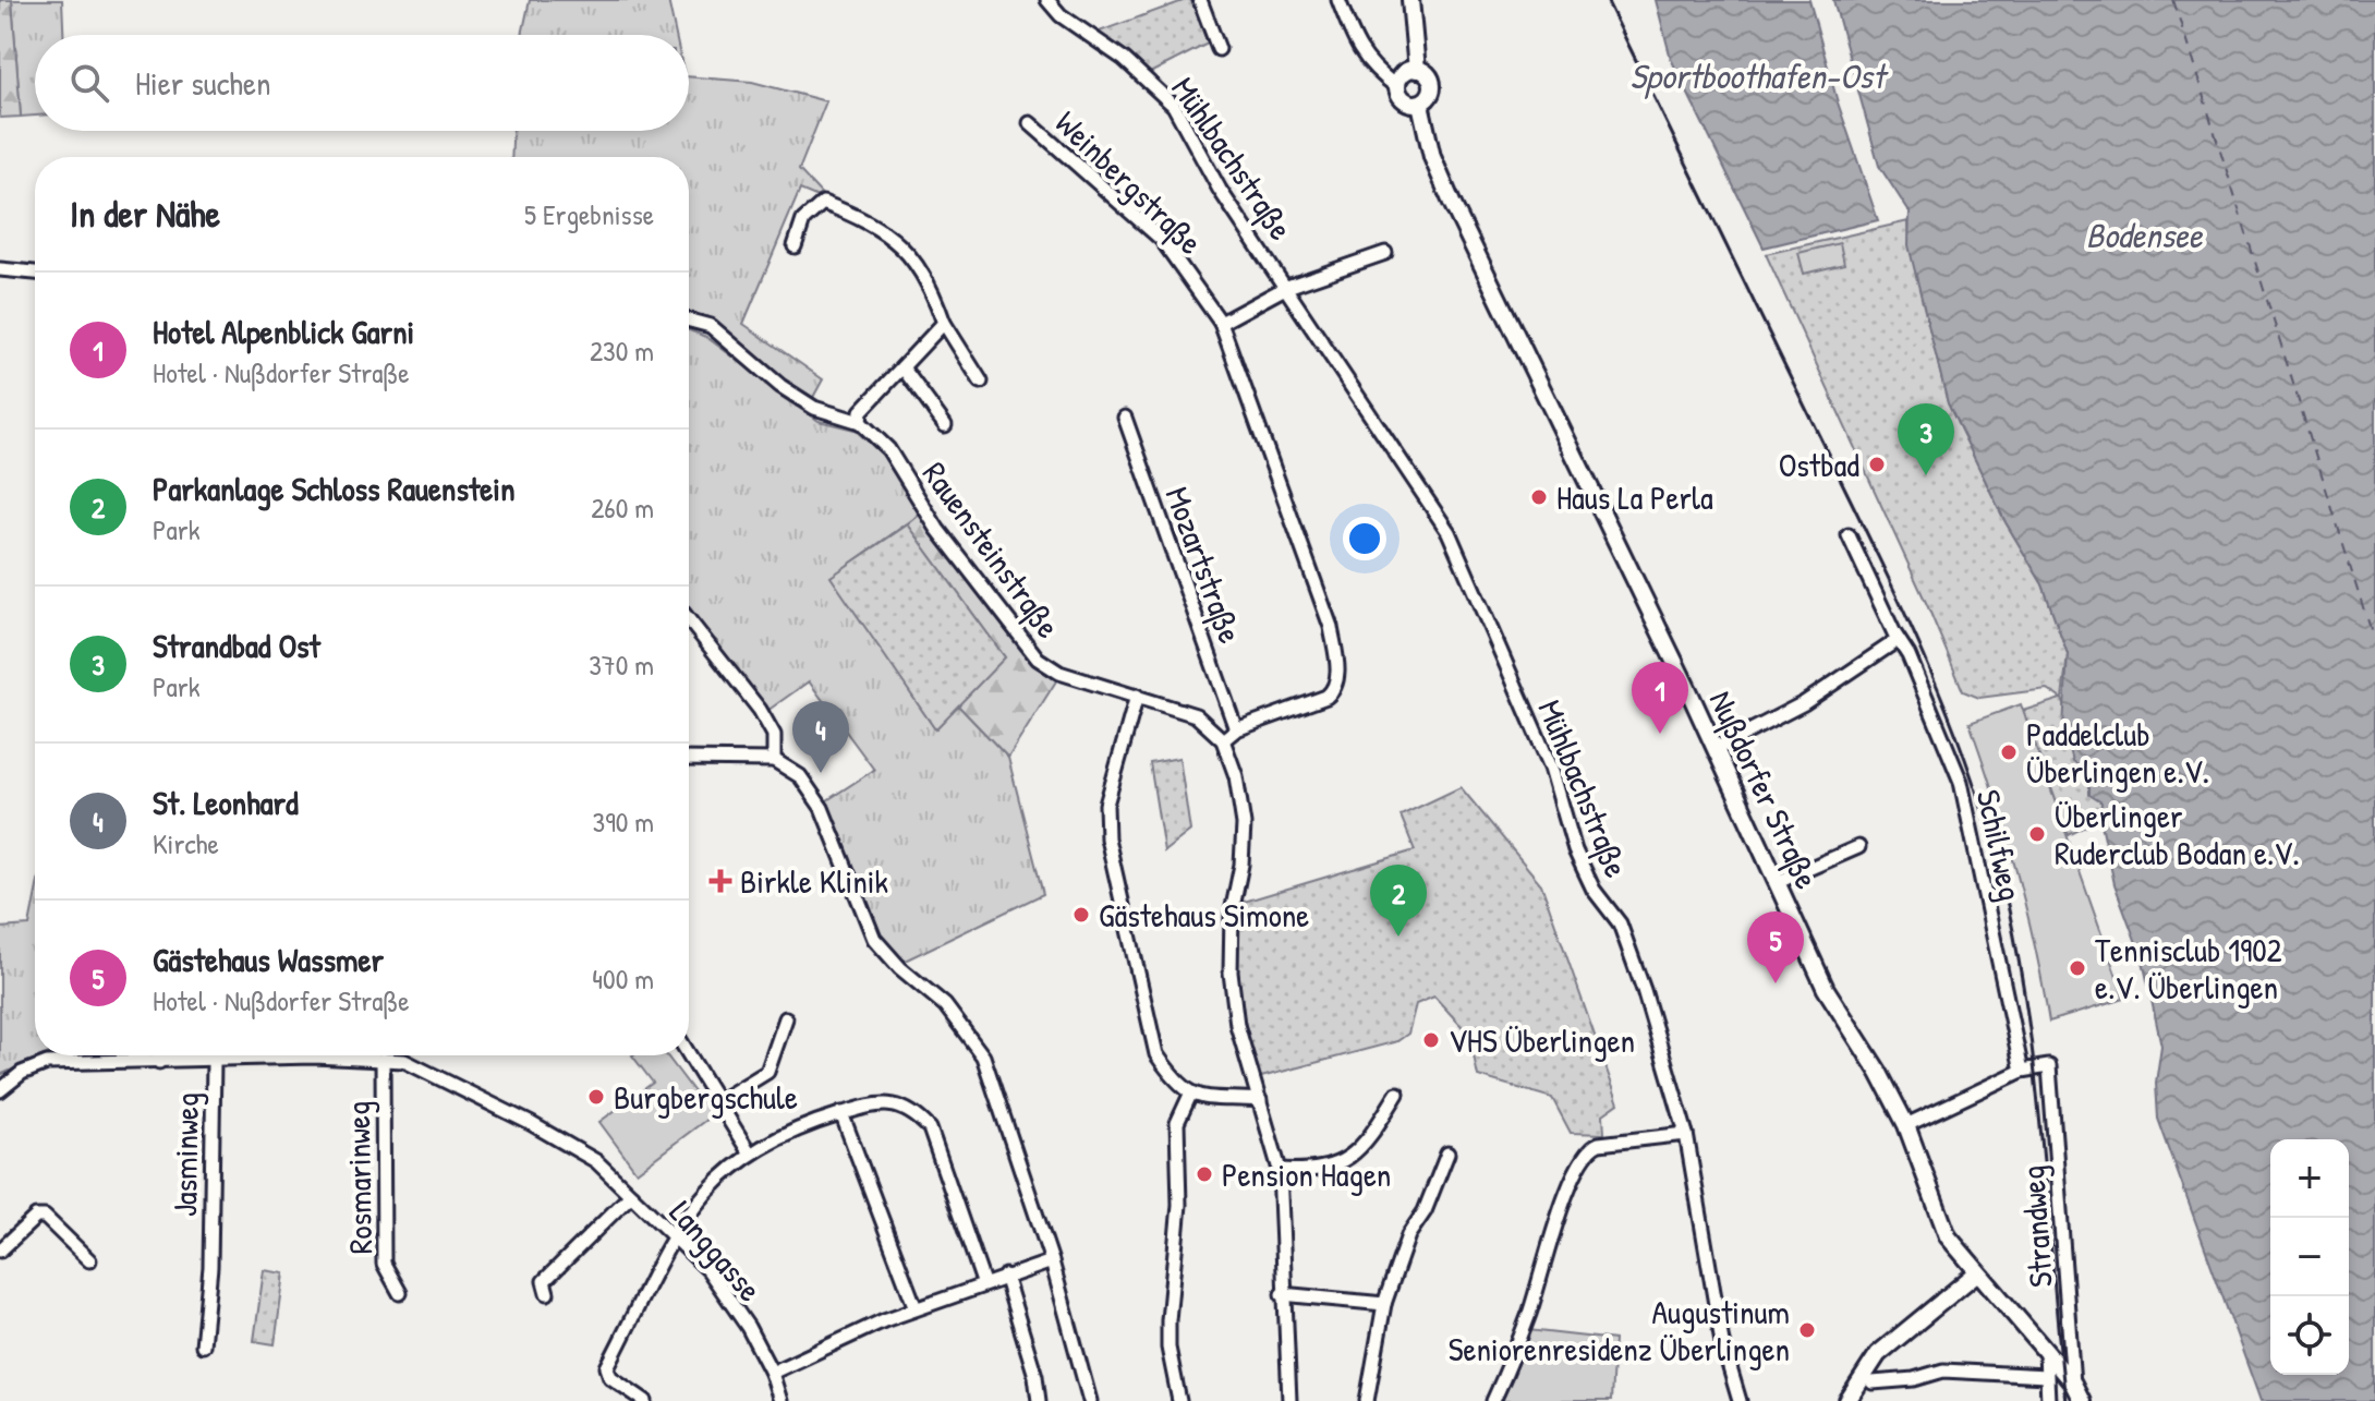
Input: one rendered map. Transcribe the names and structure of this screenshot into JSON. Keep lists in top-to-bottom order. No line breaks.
{"streets":{"street":["Mühlbachstraße","Weinbergstraße","Rauensteinstraße","Mozartstraße","Nußdorfer Straße","Schilfweg","Jasminweg","Rosmarinweg","Strandweg","Langgasse"]},"crossings":[["Weinbergstraße","Rauensteinstraße"],["Weinbergstraße","Mozartstraße"],["Nußdorfer Straße","Strandweg"],["Schilfweg","Strandweg"],["Jasminweg","Langgasse"],["Rosmarinweg","Langgasse"]],"water":["Sportboothafen-Ost","Bodensee"],"places":{"other":["Ostbad","Haus La Perla","Paddelclub Überlingen e.V.","Überlinger Ruderclub Bodan e.V.","Gästehaus Simone","Tennisclub 1902 e.V. Überlingen","VHS Überlingen","Burgbergschule","Pension Hagen","Augustinum Seniorenresidenz Überlingen"],"health":["Birkle Klinik"]},"page":{"search":"Hier suchen","heading":["In der Nähe","5 Ergebnisse"],"list":[{"mark":"1","name":"Hotel Alpenblick Garni","note":"Hotel · Nußdorfer Straße","value":"230 m"},{"mark":"2","name":"Parkanlage Schloss Rauenstein","note":"Park","value":"260 m"},{"mark":"3","name":"Strandbad Ost","note":"Park","value":"370 m"},{"mark":"4","name":"St. Leonhard","note":"Kirche","value":"390 m"},{"mark":"5","name":"Gästehaus Wassmer","note":"Hotel · Nußdorfer Straße","value":"400 m"}],"pins":["3","1","4","2","5"],"map_buttons":["+","−"]}}
